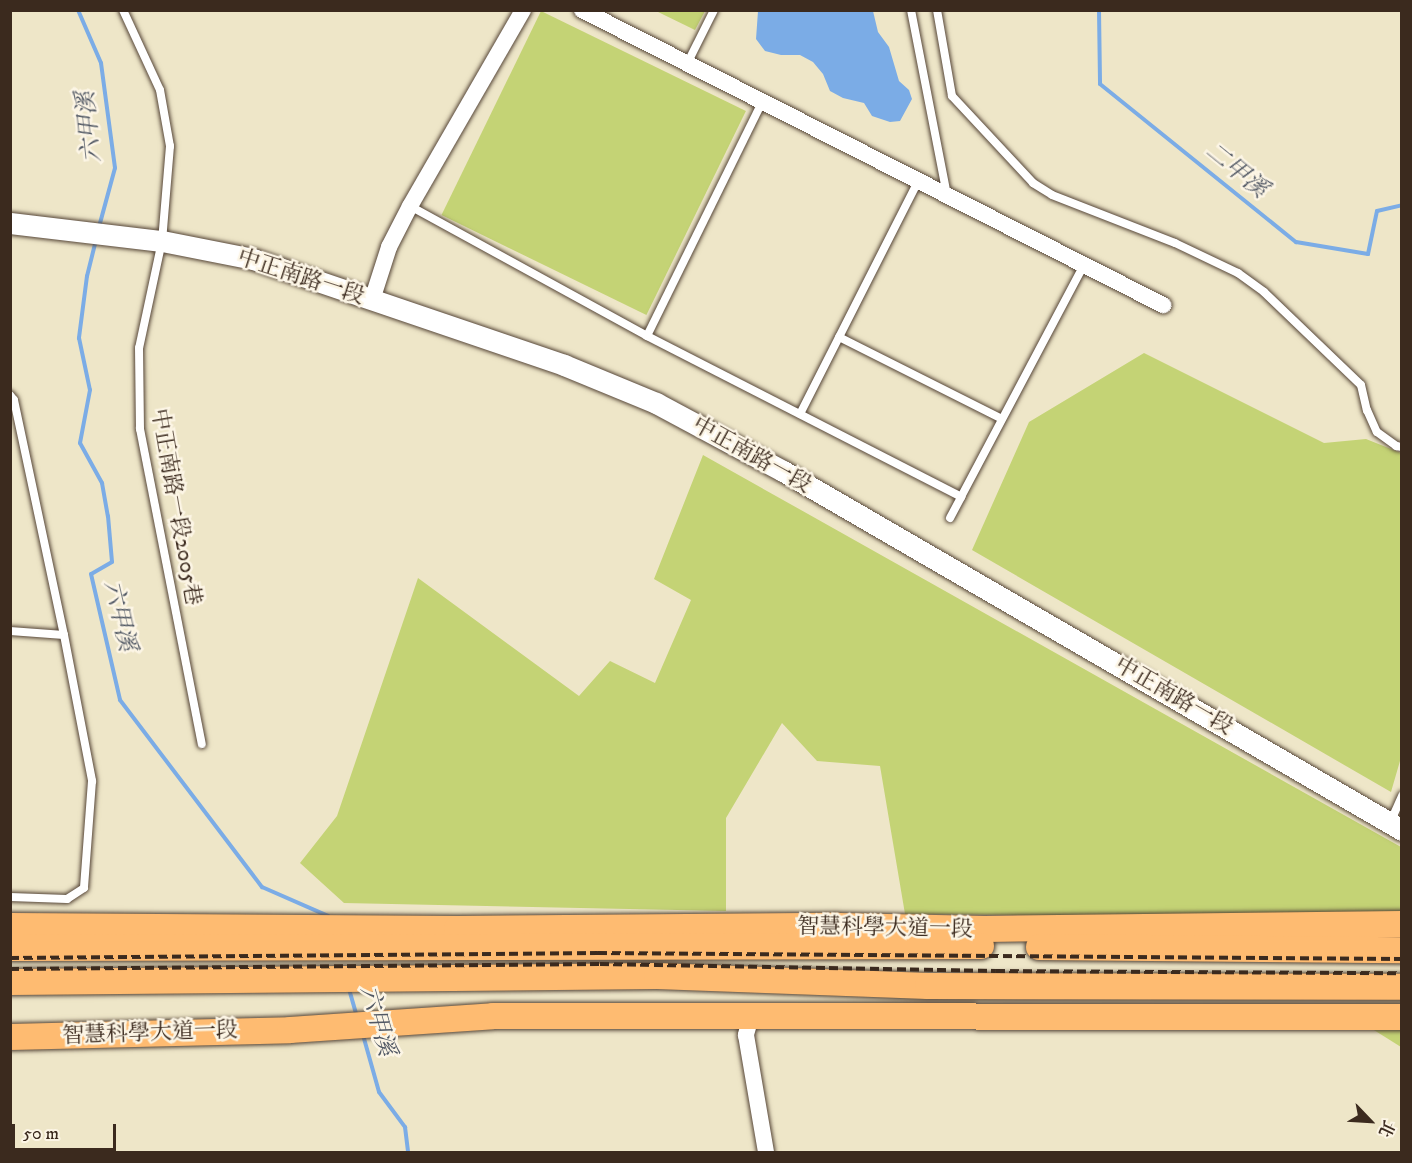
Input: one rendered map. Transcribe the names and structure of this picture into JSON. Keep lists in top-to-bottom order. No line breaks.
{"streets":{"main road":["智慧科學大道一段"],"street":["中正南路一段"],"lane":["中正南路一段2005巷"]},"crossings":[["中正南路一段","中正南路一段2005巷"]],"water":["六甲溪","二甲溪"],"scale_bar":"50 m","north":"bottom right"}
